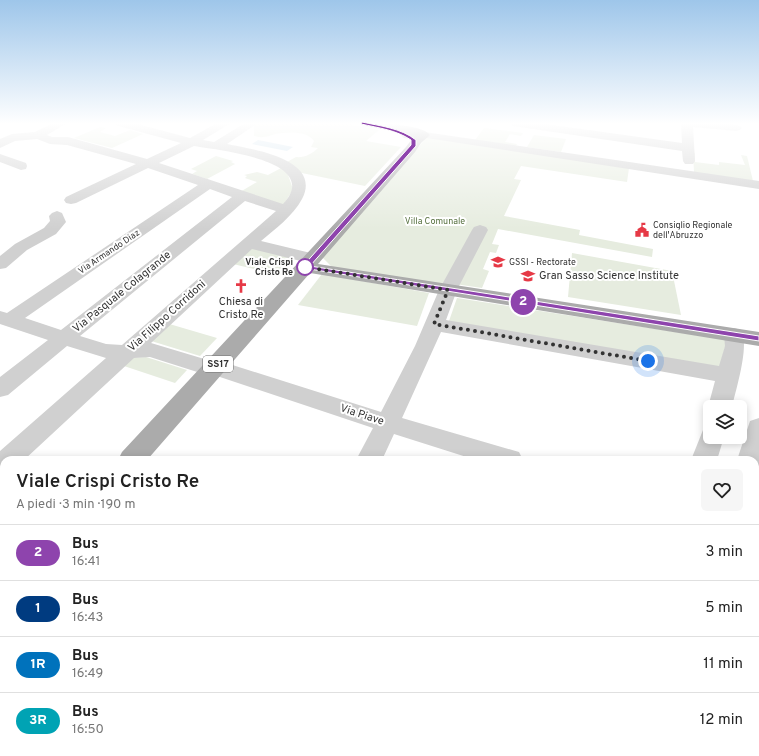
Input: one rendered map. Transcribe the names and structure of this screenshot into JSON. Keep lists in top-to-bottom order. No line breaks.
{"streets":{"main road":["SS17"],"street":["Via Armando Diaz","Via Pasquale Colagrande","Via Filippo Corridoni","Via Piave"]},"crossings":[["Via Armando Diaz","Via Piave"],["Via Pasquale Colagrande","Via Piave"],["Via Filippo Corridoni","Via Piave"],["SS17","Via Piave"]],"parks":["Villa Comunale"],"places":{"public building":["Consiglio Regionale dell'Abruzzo"],"school or university":["GSSI - Rectorate","Gran Sasso Science Institute"],"other":["Viale Crispi Cristo Re"],"church":["Chiesa di Cristo Re"]},"lines":["bus line 2"],"page":{"on_map":"2","heading":["Viale Crispi Cristo Re","A piedi · 3 min · 190 m"],"list":[{"mark":"2","name":"Bus","note":"16:41","value":"3 min"},{"mark":"1","name":"Bus","note":"16:43","value":"5 min"},{"mark":"1R","name":"Bus","note":"16:49","value":"11 min"},{"mark":"3R","name":"Bus","note":"16:50","value":"12 min"}]}}
